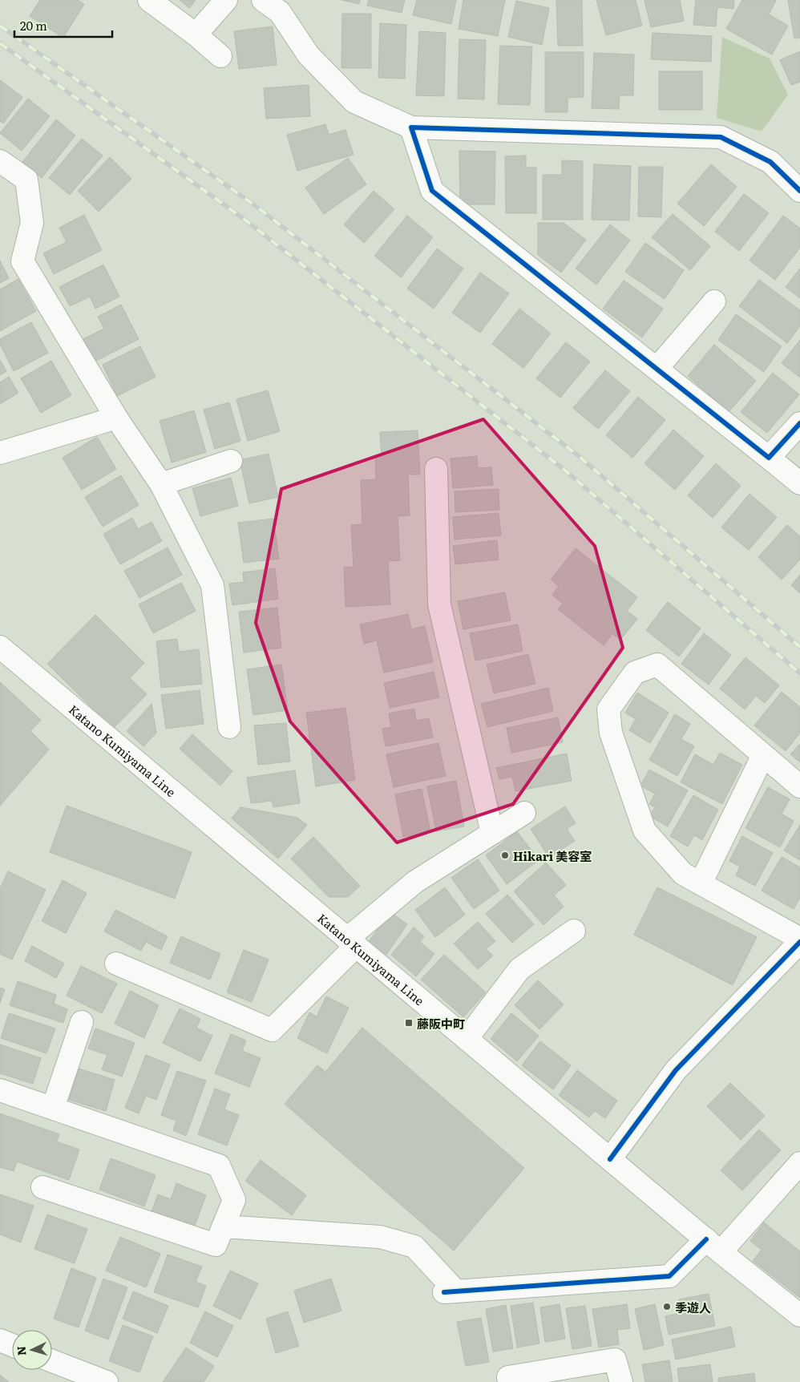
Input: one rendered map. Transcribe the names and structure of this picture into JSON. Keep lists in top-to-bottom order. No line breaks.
{"streets":{"street":["Katano Kumiyama Line"]},"places":{"other":["Hikari 美容室","季遊人"],"transit":["藤阪中町"]},"scale_bar":"20 m","north":"left"}
